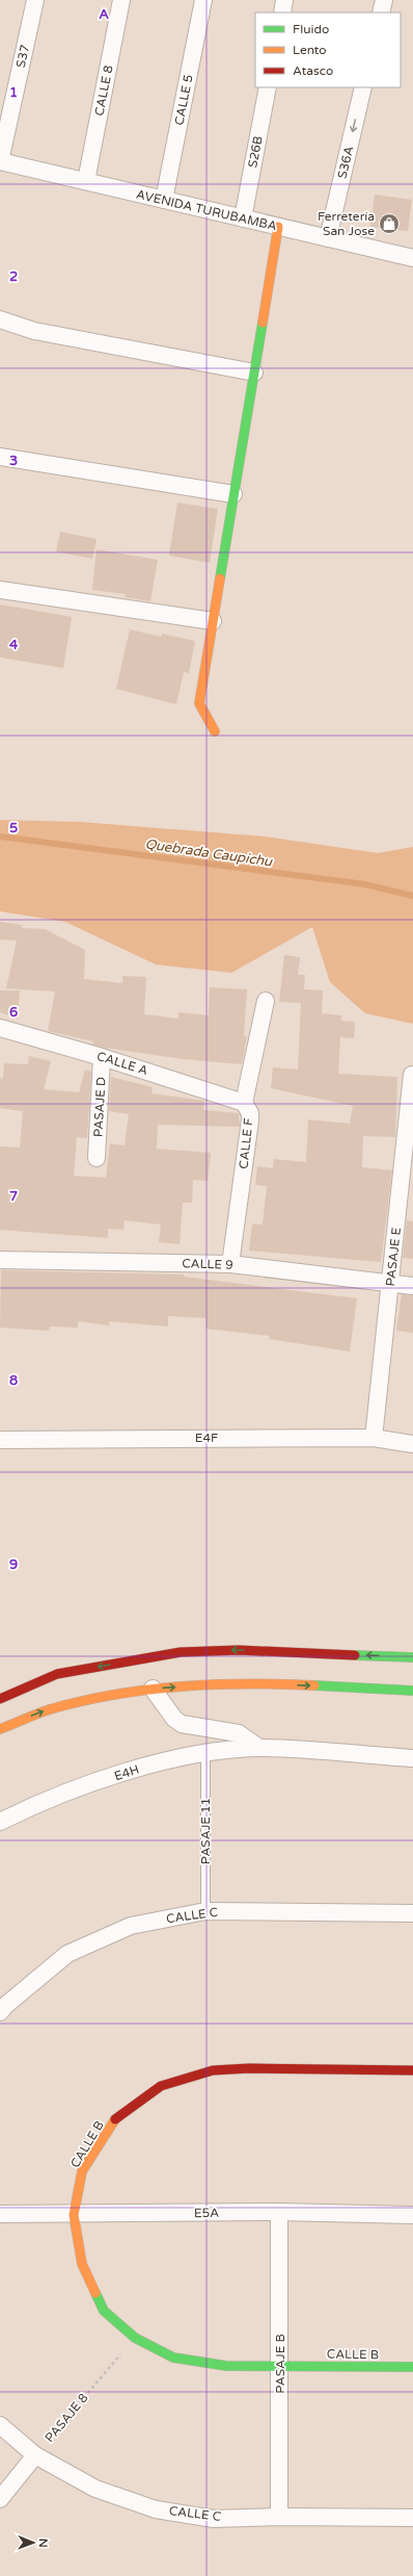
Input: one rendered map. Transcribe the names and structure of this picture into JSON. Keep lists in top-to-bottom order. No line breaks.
{"streets":{"street":["S37","CALLE 8","CALLE 5","S26B","S36A","AVENIDA TURUBAMBA","CALLE A","PASAJE D","CALLE F","PASAJE E","CALLE 9","E4F","E4H","CALLE C","CALLE B","E5A","PASAJE B"],"lane":["PASAJE 11"],"path":["PASAJE 8"]},"crossings":[["S37","AVENIDA TURUBAMBA"],["CALLE 8","AVENIDA TURUBAMBA"],["CALLE 5","AVENIDA TURUBAMBA"],["S26B","AVENIDA TURUBAMBA"],["S36A","AVENIDA TURUBAMBA"],["CALLE A","PASAJE D"],["CALLE A","CALLE F"],["CALLE F","CALLE 9"],["PASAJE E","CALLE 9"],["PASAJE E","E4F"],["E4H","PASAJE 11"],["PASAJE 11","CALLE C"],["CALLE C","PASAJE B"],["CALLE C","PASAJE 8"],["CALLE B","E5A"],["CALLE B","PASAJE B"],["CALLE B","PASAJE 8"],["E5A","PASAJE B"]],"one_way":["S36A"],"water":["Quebrada Caupichu"],"places":{"shop":["Ferretería San Jose"]},"legend":["Fluido","Lento","Atasco"],"north":"right","grid":{"columns":["A"],"rows":["1","2","3","4","5","6","7","8","9"]}}
